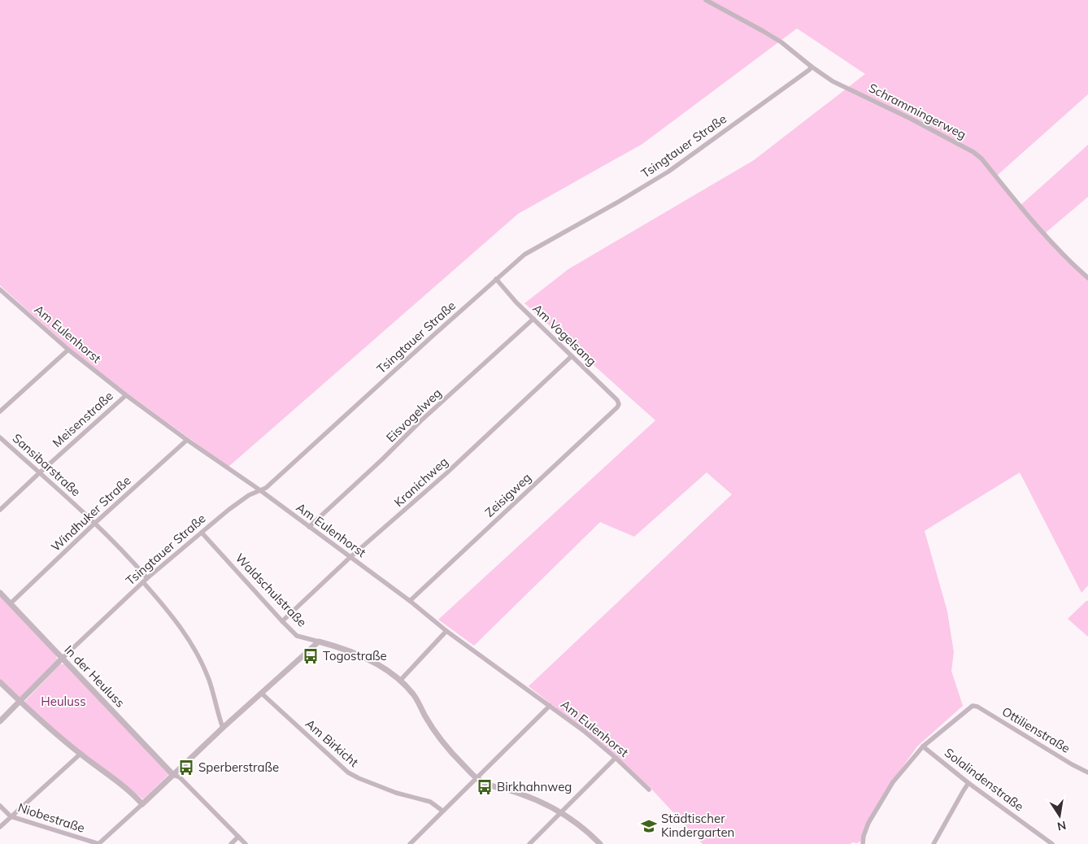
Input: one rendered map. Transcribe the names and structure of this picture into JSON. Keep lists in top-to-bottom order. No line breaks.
{"streets":{"street":["Schrammingerweg","Tsingtauer Straße","Am Eulenhorst","Am Vogelsang","Eisvogelweg","Meisenstraße","Sansibarstraße","Kranichweg","Zeisigweg","Windhuker Straße","Waldschulstraße","In der Heuluss","Ottilienstraße","Am Birkicht","Solalindenstraße","Niobestraße"]},"crossings":[["Schrammingerweg","Tsingtauer Straße"],["Tsingtauer Straße","Am Eulenhorst"],["Tsingtauer Straße","Am Vogelsang"],["Tsingtauer Straße","Sansibarstraße"],["Tsingtauer Straße","Waldschulstraße"],["Tsingtauer Straße","In der Heuluss"],["Am Eulenhorst","Eisvogelweg"],["Am Eulenhorst","Meisenstraße"],["Am Eulenhorst","Kranichweg"],["Am Eulenhorst","Zeisigweg"],["Am Eulenhorst","Windhuker Straße"],["Am Vogelsang","Eisvogelweg"],["Am Vogelsang","Kranichweg"],["Am Vogelsang","Zeisigweg"],["Meisenstraße","Sansibarstraße"],["Sansibarstraße","Windhuker Straße"],["Kranichweg","Waldschulstraße"],["Windhuker Straße","In der Heuluss"],["Ottilienstraße","Solalindenstraße"]],"parks":["Heuluss"],"places":{"bus stop":["Togostraße","Sperberstraße","Birkhahnweg"],"school or university":["Städtischer Kindergarten"]},"north":"bottom"}
